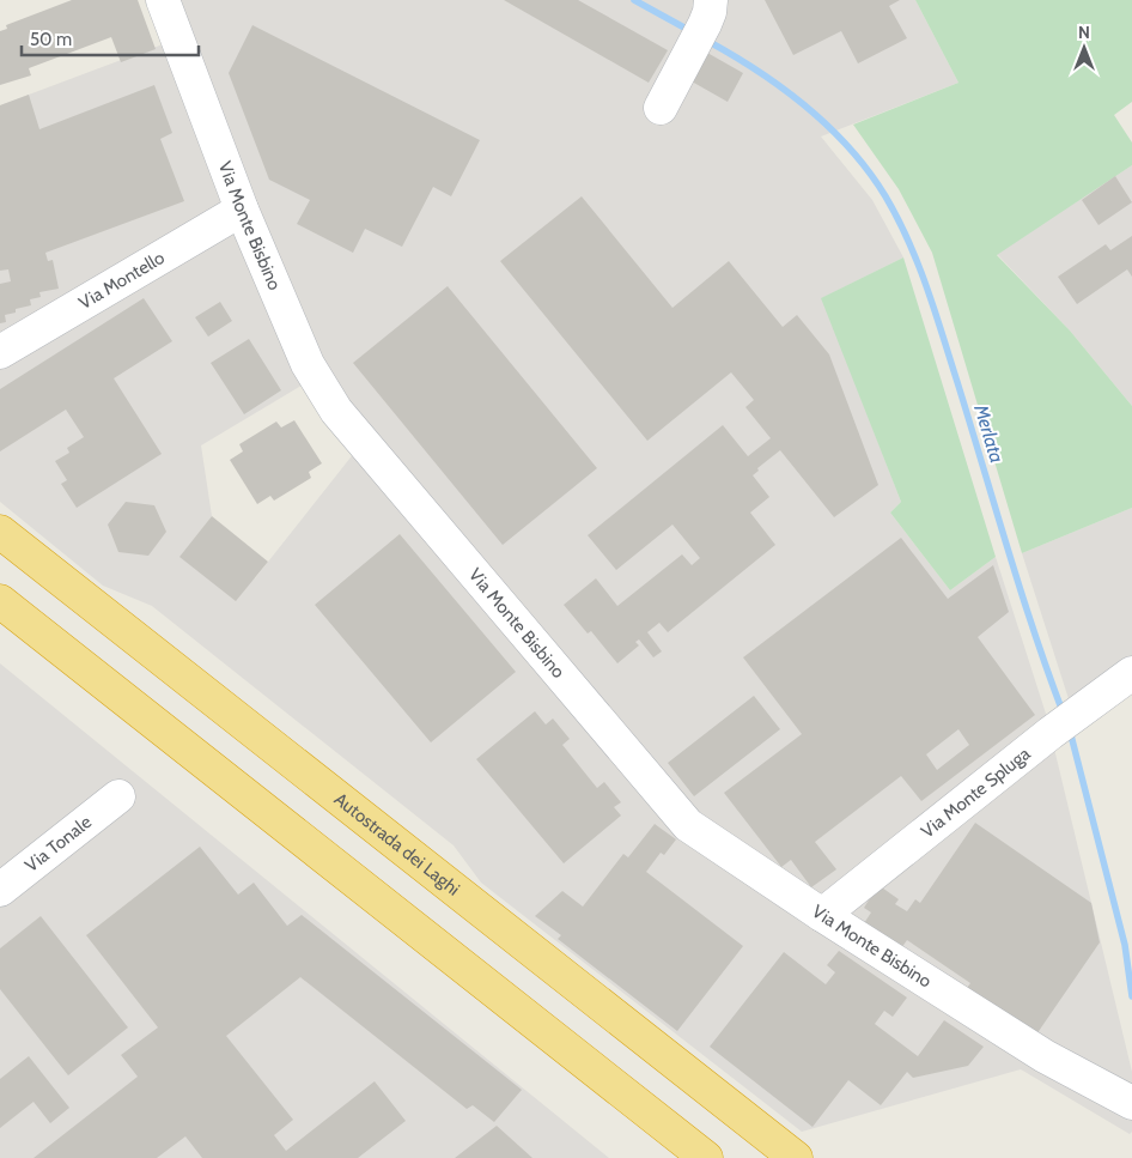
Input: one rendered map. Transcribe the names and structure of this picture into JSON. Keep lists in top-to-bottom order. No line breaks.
{"streets":{"highway":["Autostrada dei Laghi"],"street":["Via Monte Bisbino","Via Montello","Via Monte Spluga","Via Tonale"]},"crossings":[["Via Monte Bisbino","Via Montello"],["Via Monte Bisbino","Via Monte Spluga"]],"water":["Merlata"],"scale_bar":"50 m","north":"top"}
